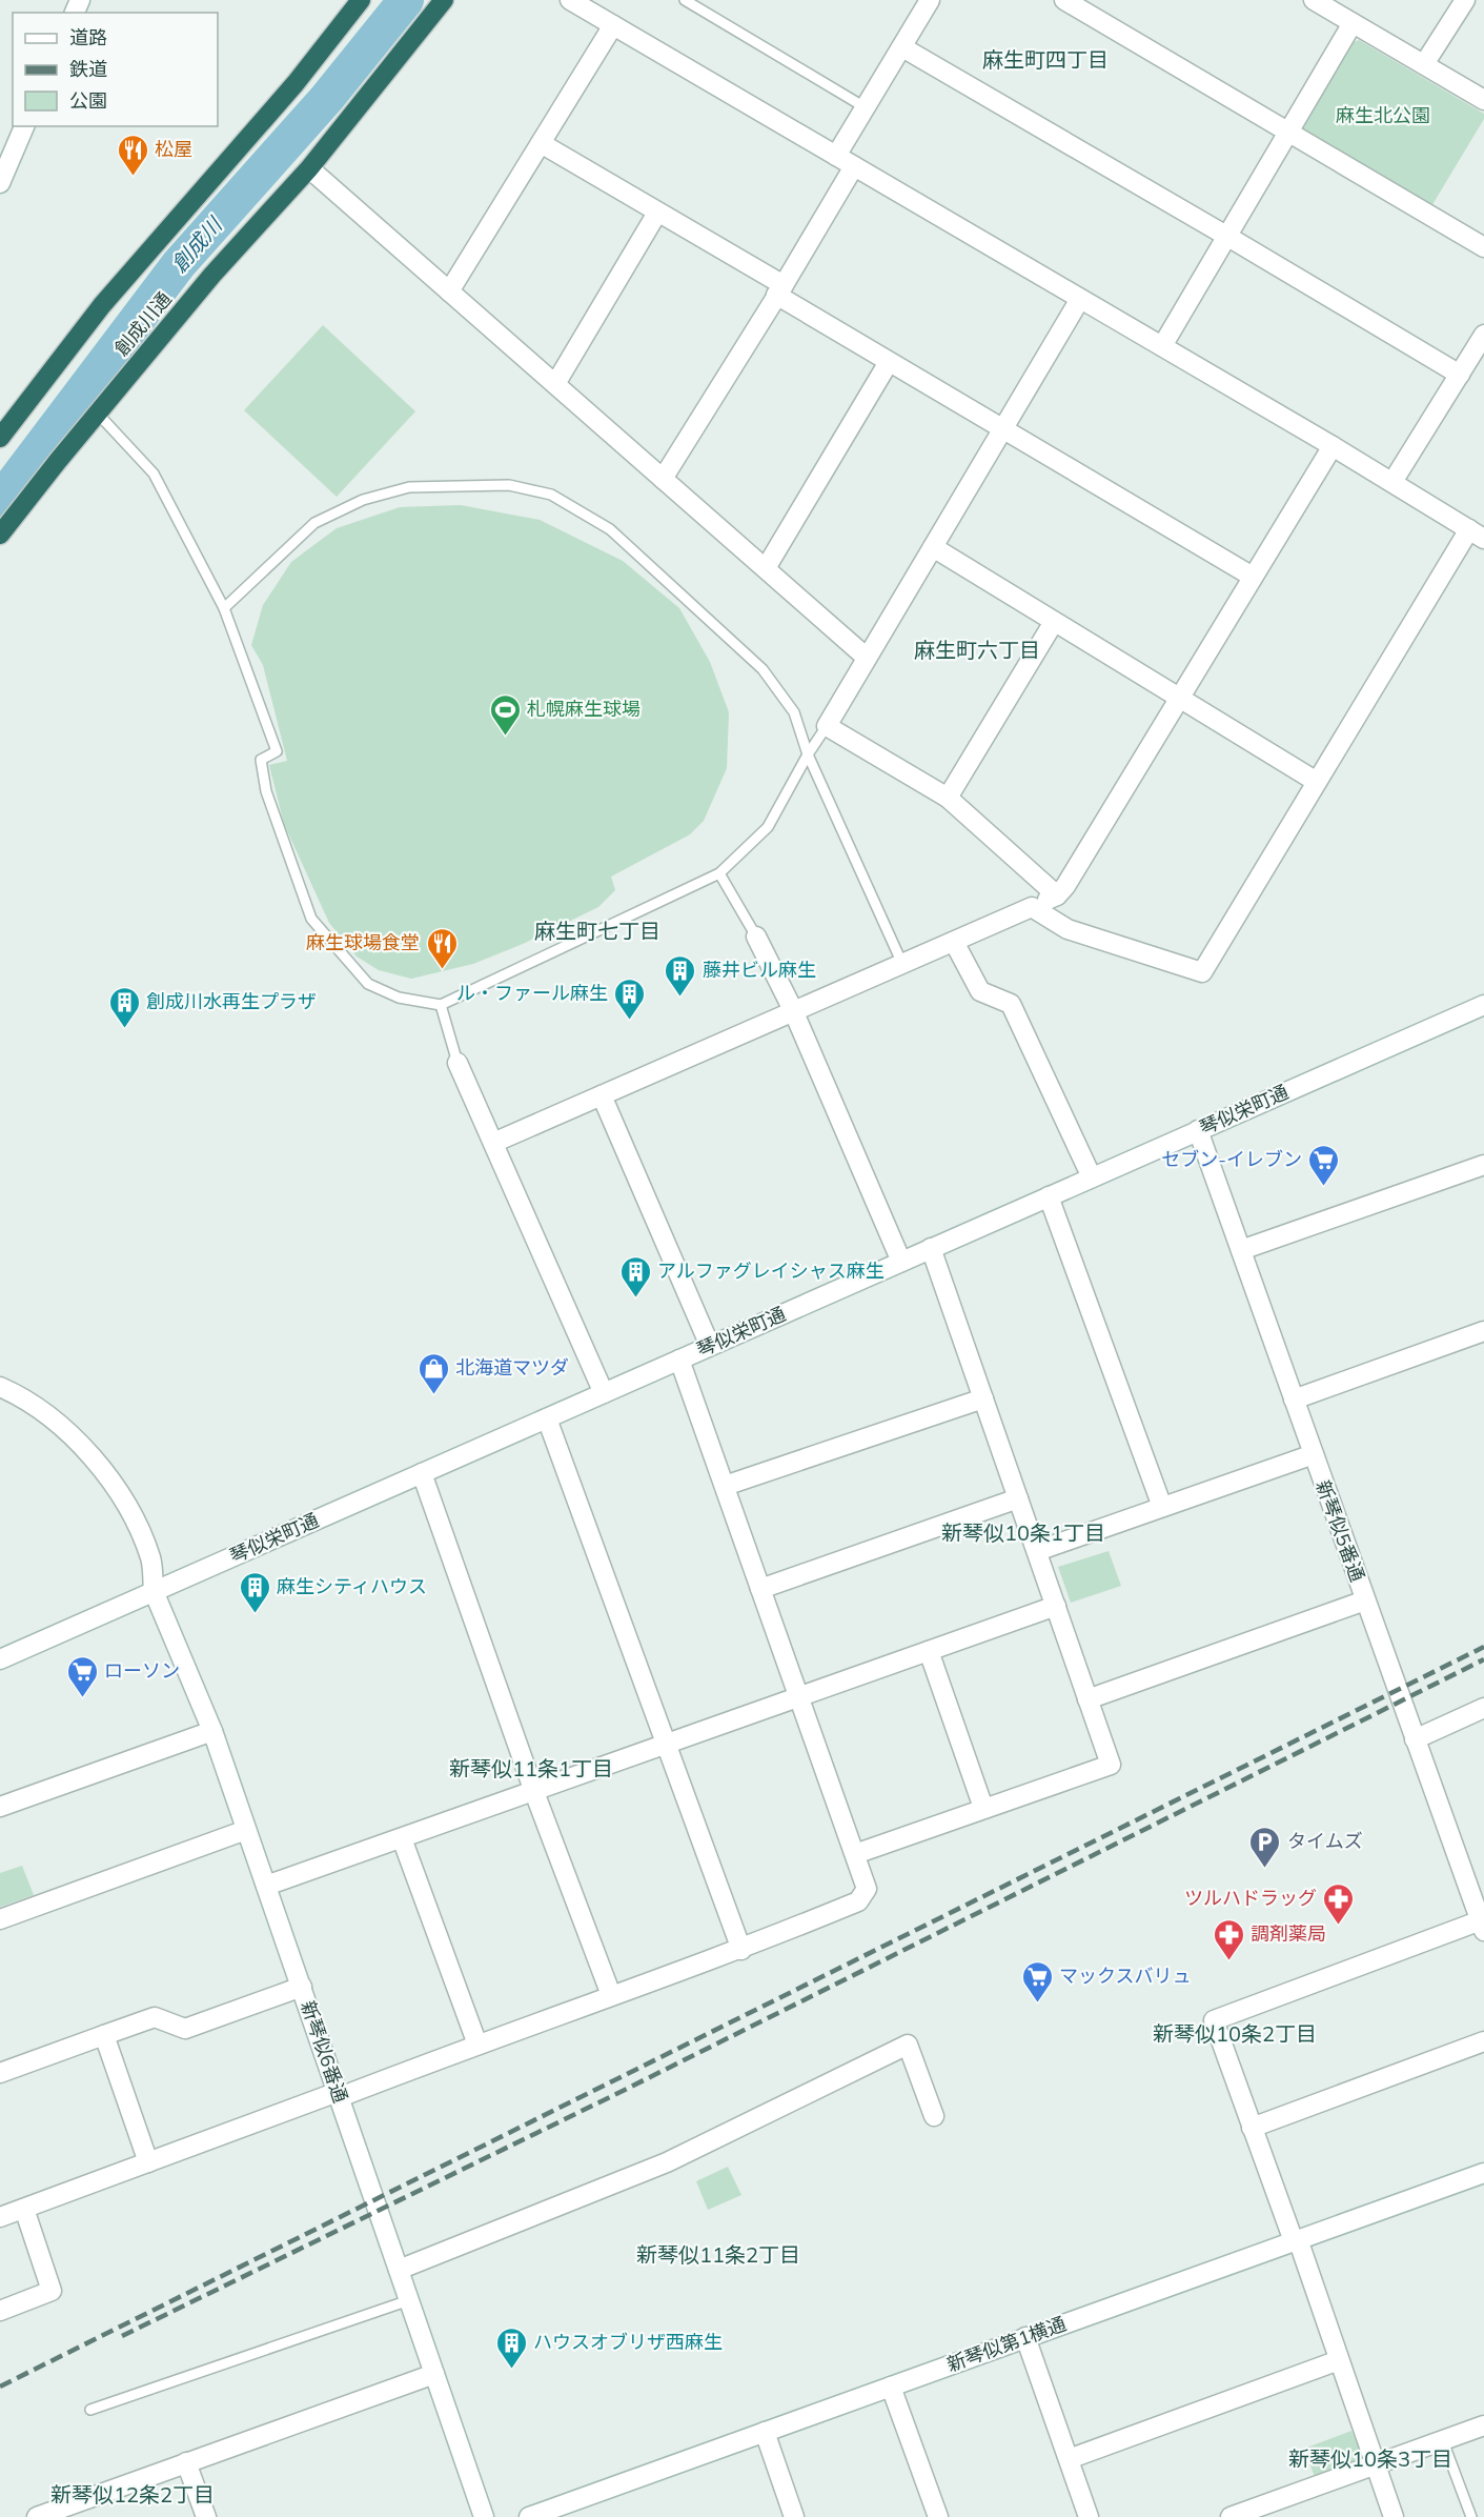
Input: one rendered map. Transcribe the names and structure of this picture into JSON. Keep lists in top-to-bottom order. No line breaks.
{"streets":{"highway":["創成川通"],"street":["琴似栄町通","新琴似5番通","新琴似6番通","新琴似第1横通"]},"crossings":[["琴似栄町通","新琴似5番通"],["琴似栄町通","新琴似6番通"]],"districts":["麻生町四丁目","麻生町六丁目","麻生町七丁目","新琴似10条1丁目","新琴似11条1丁目","新琴似10条2丁目","新琴似11条2丁目","新琴似10条3丁目","新琴似12条2丁目"],"water":["創成川"],"parks":["麻生北公園"],"places":{"restaurant":["松屋","麻生球場食堂"],"sports":["札幌麻生球場"],"building":["藤井ビル麻生","ル・ファール麻生","創成川水再生プラザ","アルファグレイシャス麻生","麻生シティハウス","ハウスオブリザ西麻生"],"supermarket":["セブン-イレブン","ローソン","マックスバリュ"],"shop":["北海道マツダ"],"parking":["タイムズ"],"pharmacy":["ツルハドラッグ","調剤薬局"]},"legend":["道路","鉄道","公園"]}
